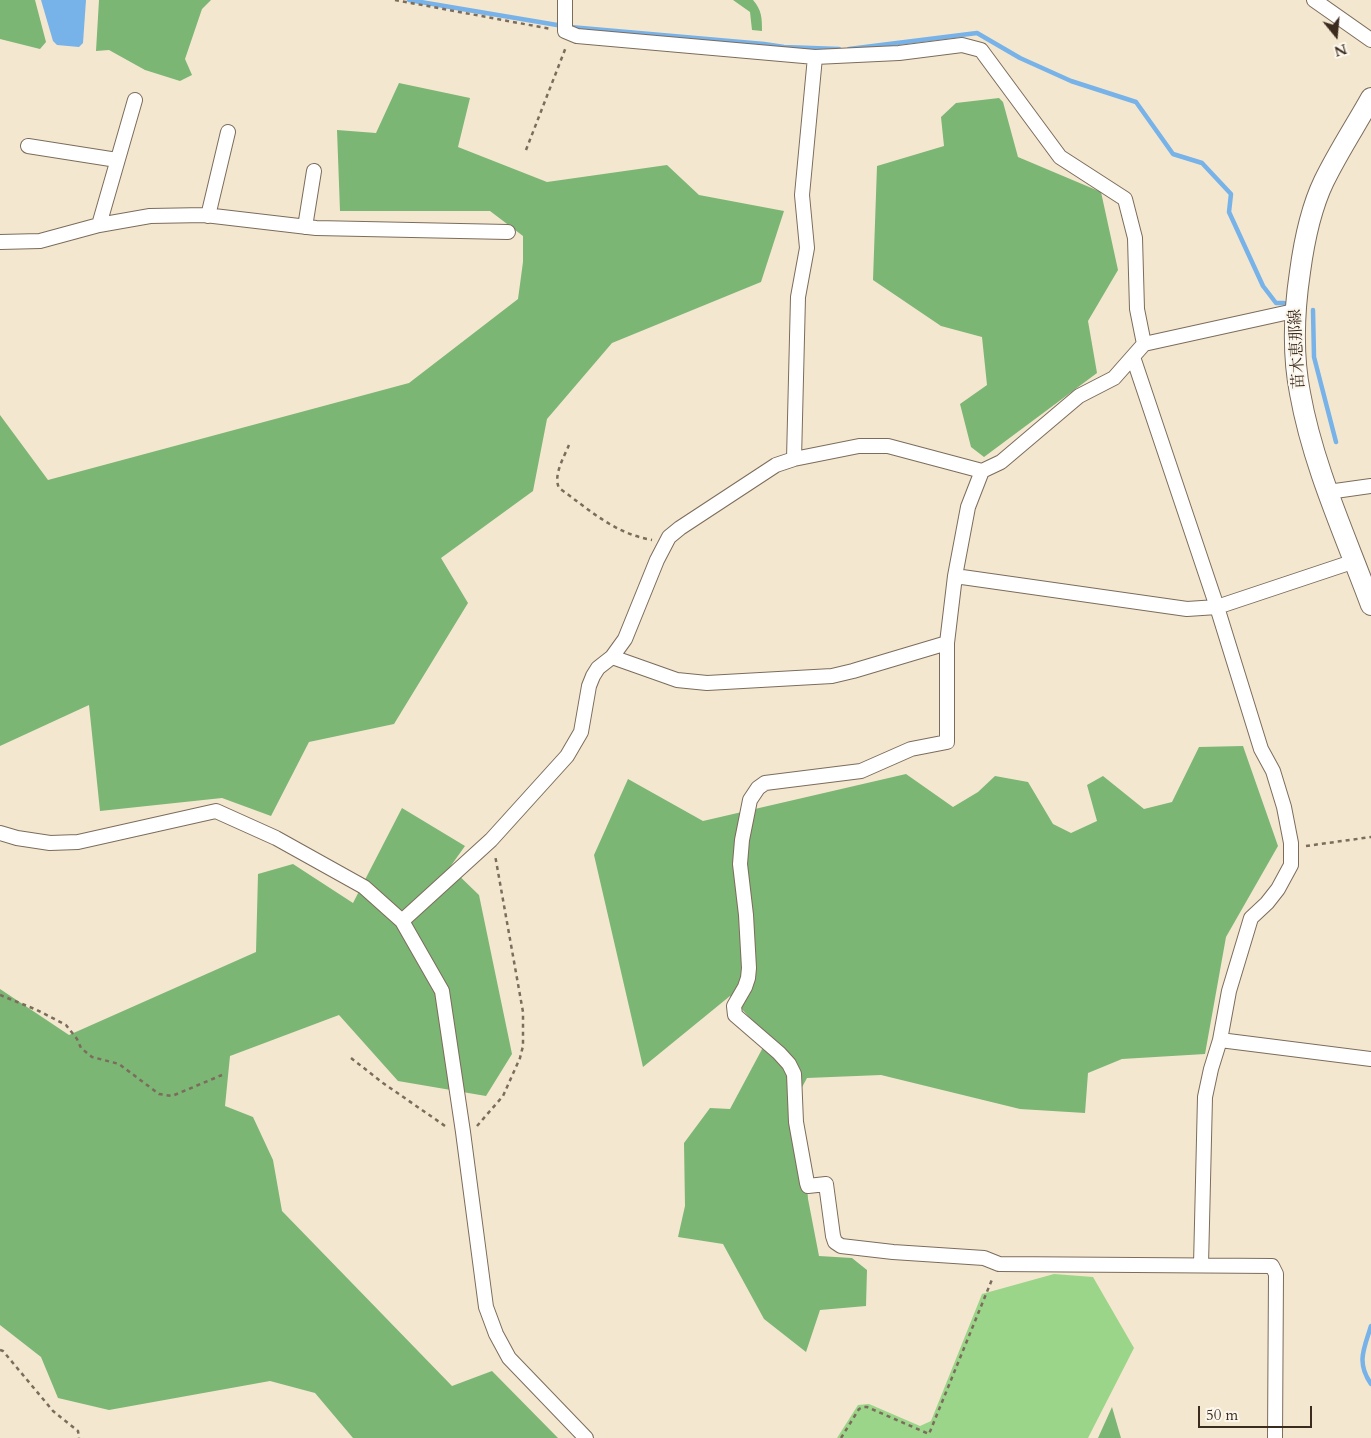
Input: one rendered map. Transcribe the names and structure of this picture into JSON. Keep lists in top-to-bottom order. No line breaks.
{"streets":{"main road":["苗木恵那線"]},"scale_bar":"50 m","north":"bottom"}
